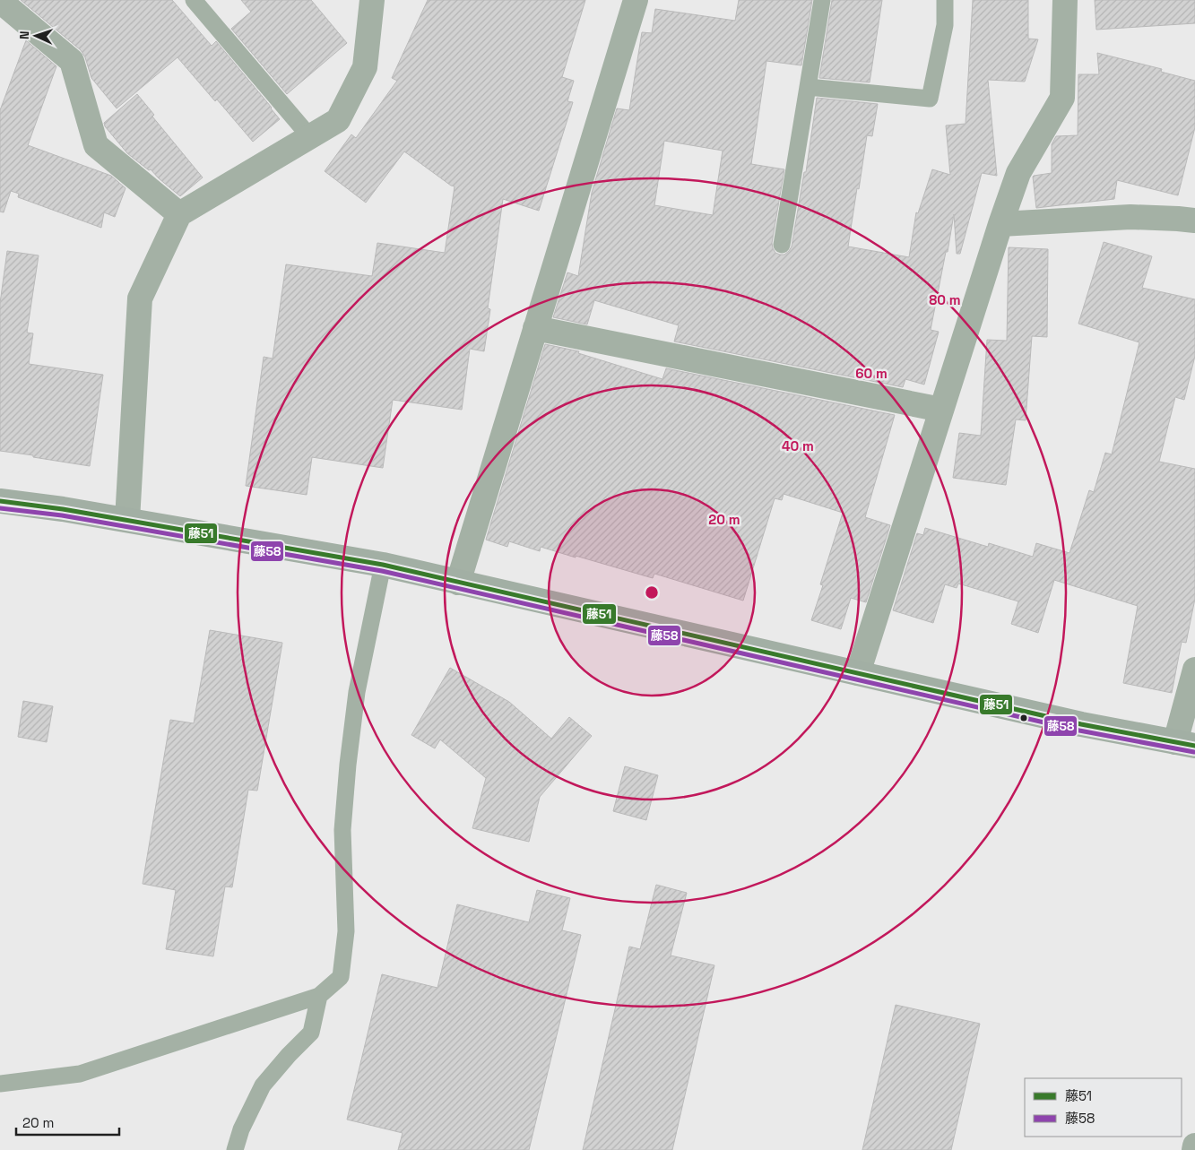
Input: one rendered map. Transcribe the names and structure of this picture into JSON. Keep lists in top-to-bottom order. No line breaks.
{"lines":["transit line 藤51","transit line 藤58"],"legend":["藤51","藤58"],"scale_bar":"20 m","north":"left","rings":["80 m","60 m","40 m","20 m"]}
